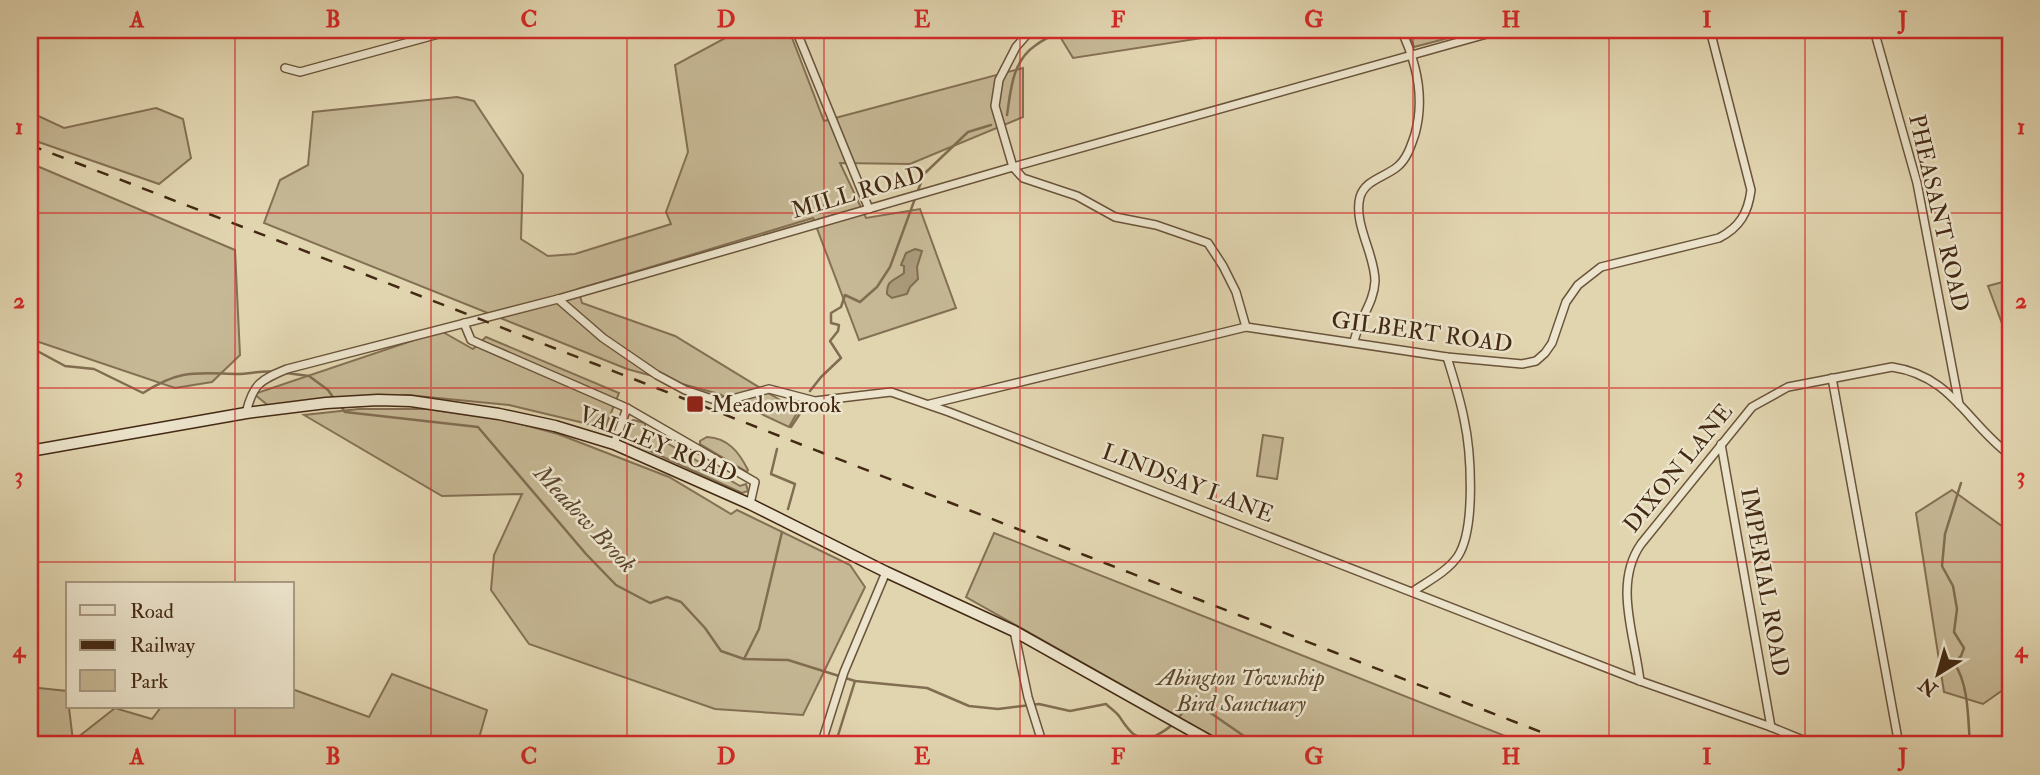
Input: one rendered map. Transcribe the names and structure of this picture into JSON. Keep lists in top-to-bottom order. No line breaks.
{"streets":{"main road":["VALLEY ROAD"],"street":["MILL ROAD","PHEASANT ROAD","GILBERT ROAD","DIXON LANE","LINDSAY LANE","IMPERIAL ROAD"]},"crossings":[["MILL ROAD","VALLEY ROAD"],["MILL ROAD","LINDSAY LANE"],["PHEASANT ROAD","DIXON LANE"],["GILBERT ROAD","LINDSAY LANE"],["DIXON LANE","LINDSAY LANE"],["DIXON LANE","IMPERIAL ROAD"],["LINDSAY LANE","IMPERIAL ROAD"]],"water":["Meadow Brook"],"parks":["Abington Township Bird Sanctuary"],"places":{"transit":["Meadowbrook"]},"legend":["Road","Railway","Park"],"north":"bottom left","grid":{"columns":["A","B","C","D","E","F","G","H","I","J"],"rows":["1","2","3","4"]}}
